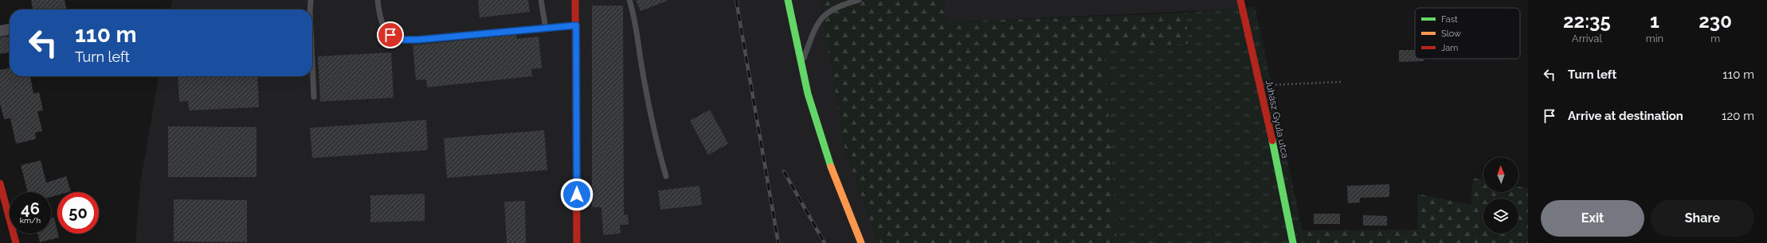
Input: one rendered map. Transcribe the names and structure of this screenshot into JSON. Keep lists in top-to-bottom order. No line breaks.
{"streets":{"street":["Juhász Gyula utca"]},"legend":["Fast","Slow","Jam"],"north":"top","page":{"eta":["22:35","Arrival","1","min","230","m"],"turn":["110 m","Turn left"],"list":[{"name":"Turn left","value":"110 m"},{"name":"Arrive at destination","value":"120 m"}],"speed":"46 km/h","limit":"50","buttons":["Exit","Share"]}}
